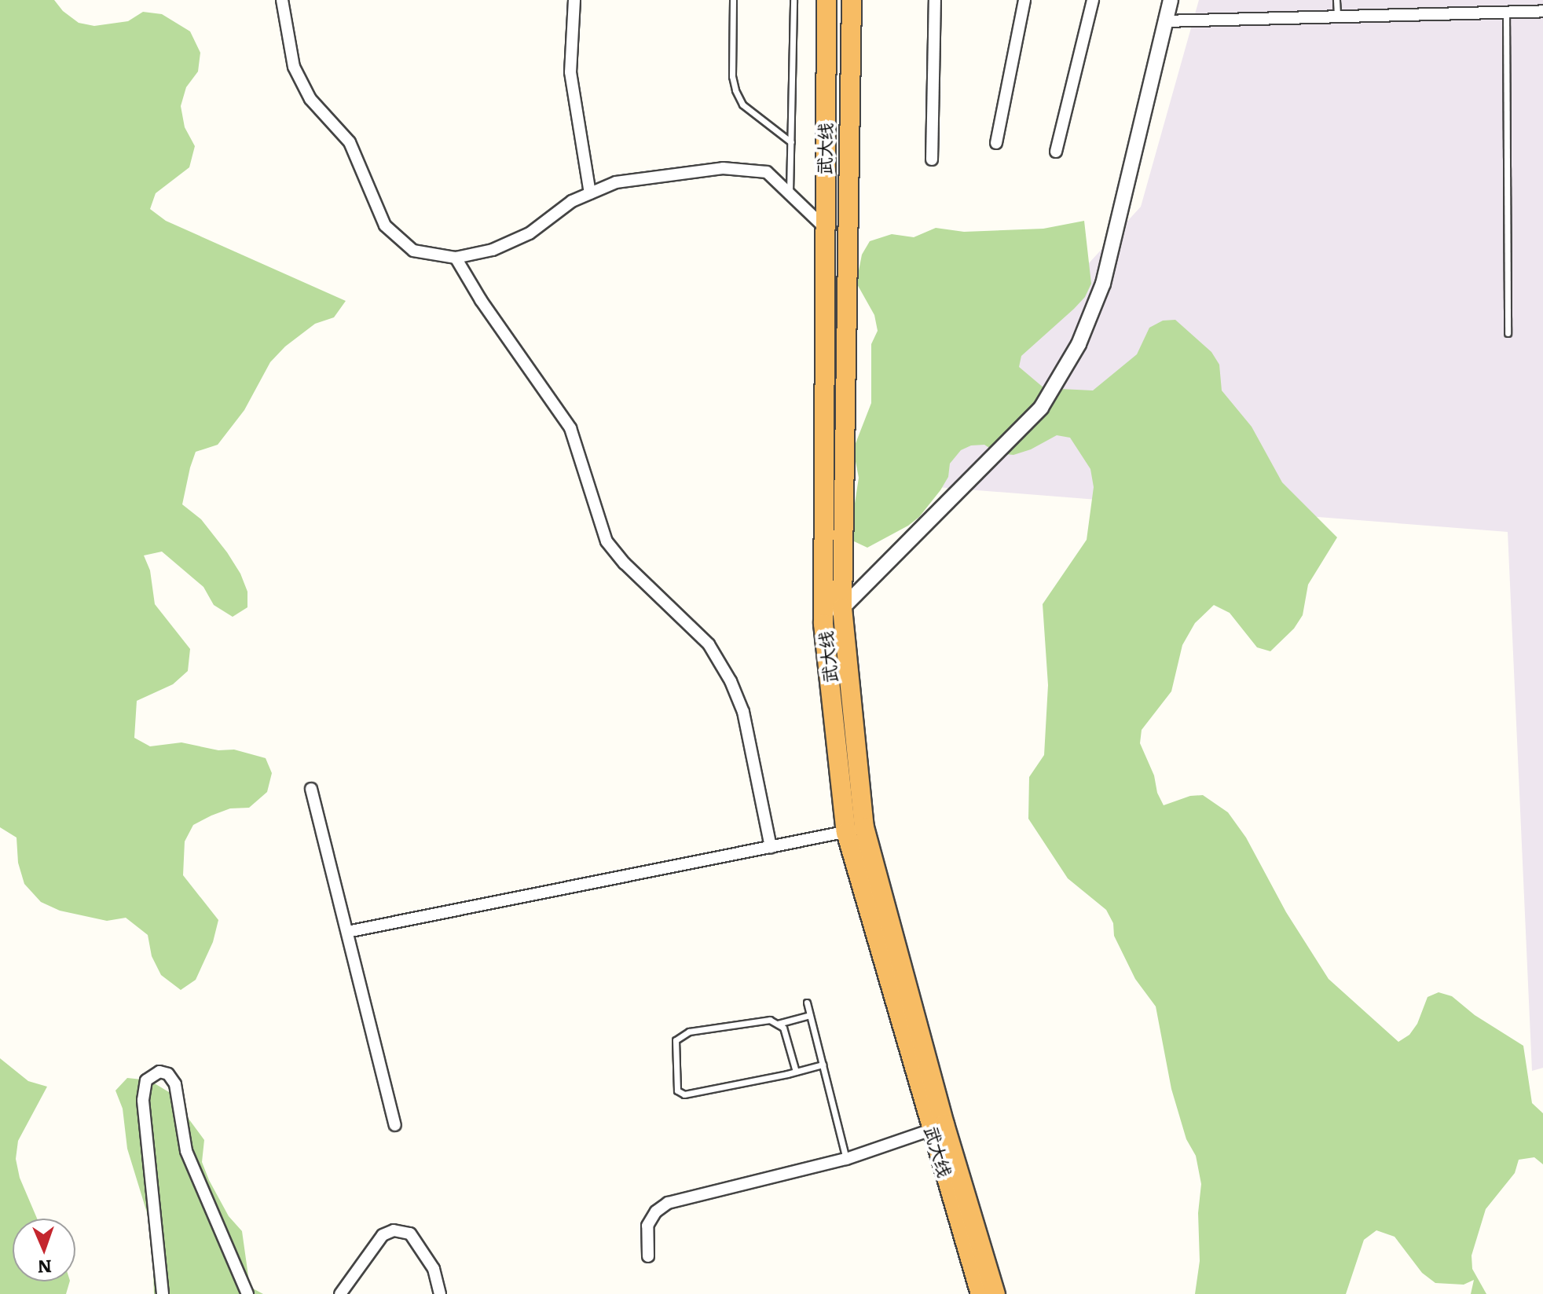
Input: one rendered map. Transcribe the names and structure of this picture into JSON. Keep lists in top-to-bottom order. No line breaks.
{"streets":{"highway":["武大线"]},"north":"bottom"}
